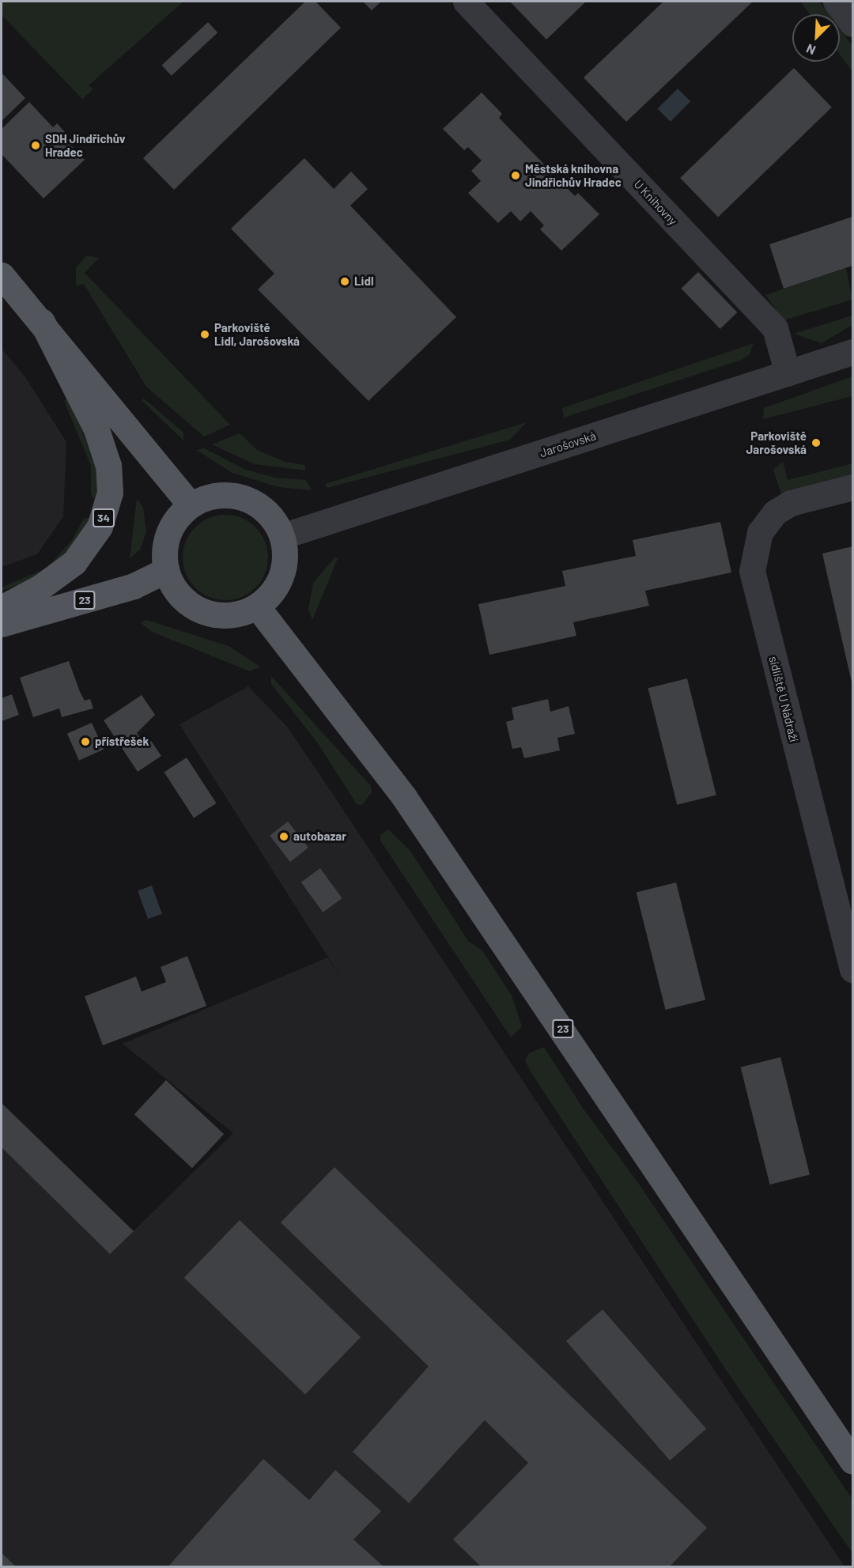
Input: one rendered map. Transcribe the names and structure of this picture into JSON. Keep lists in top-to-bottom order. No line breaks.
{"streets":{"main road":["34","23"],"street":["U Knihovny","Jarošovská","sídliště U Nádraží"]},"crossings":[["U Knihovny","Jarošovská"],["Jarošovská","34"],["Jarošovská","23"],["34","23"]],"places":["SDH Jindřichův Hradec","Městská knihovna Jindřichův Hradec","Lidl","Parkoviště Lidl, Jarošovská","Parkoviště Jarošovská","přístřešek","autobazar"],"north":"bottom left"}
